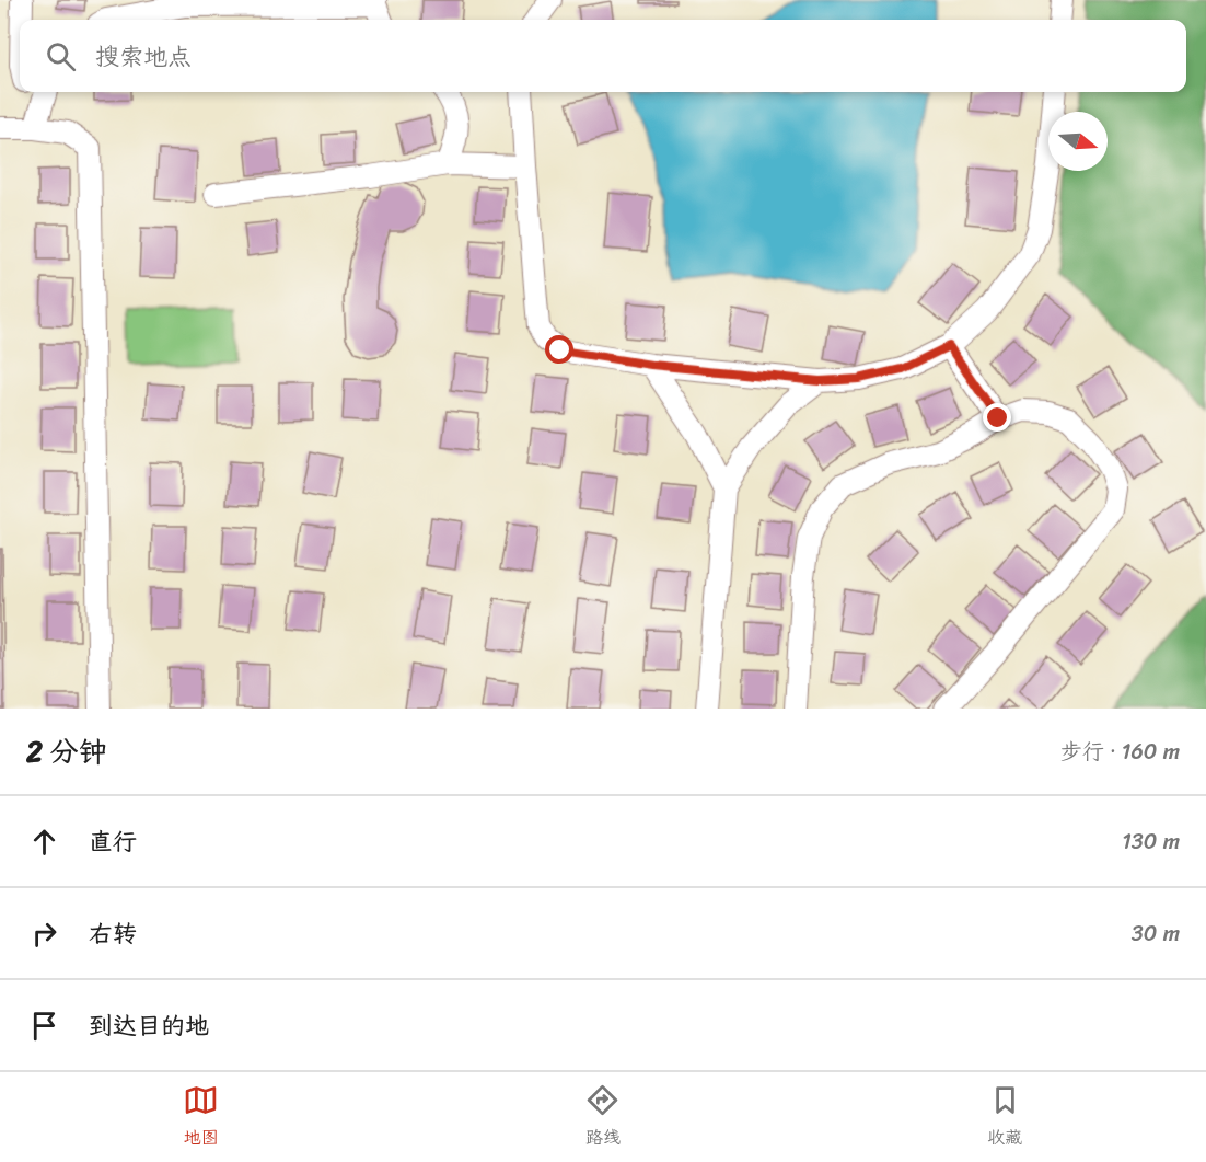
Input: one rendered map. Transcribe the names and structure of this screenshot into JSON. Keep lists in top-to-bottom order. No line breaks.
{"north":"right","page":{"search":"搜索地点","heading":["2 分钟","步行 · 160 m"],"list":[["直行","130 m"],["右转","30 m"],"到达目的地"],"nav":["地图","路线","收藏"]}}
